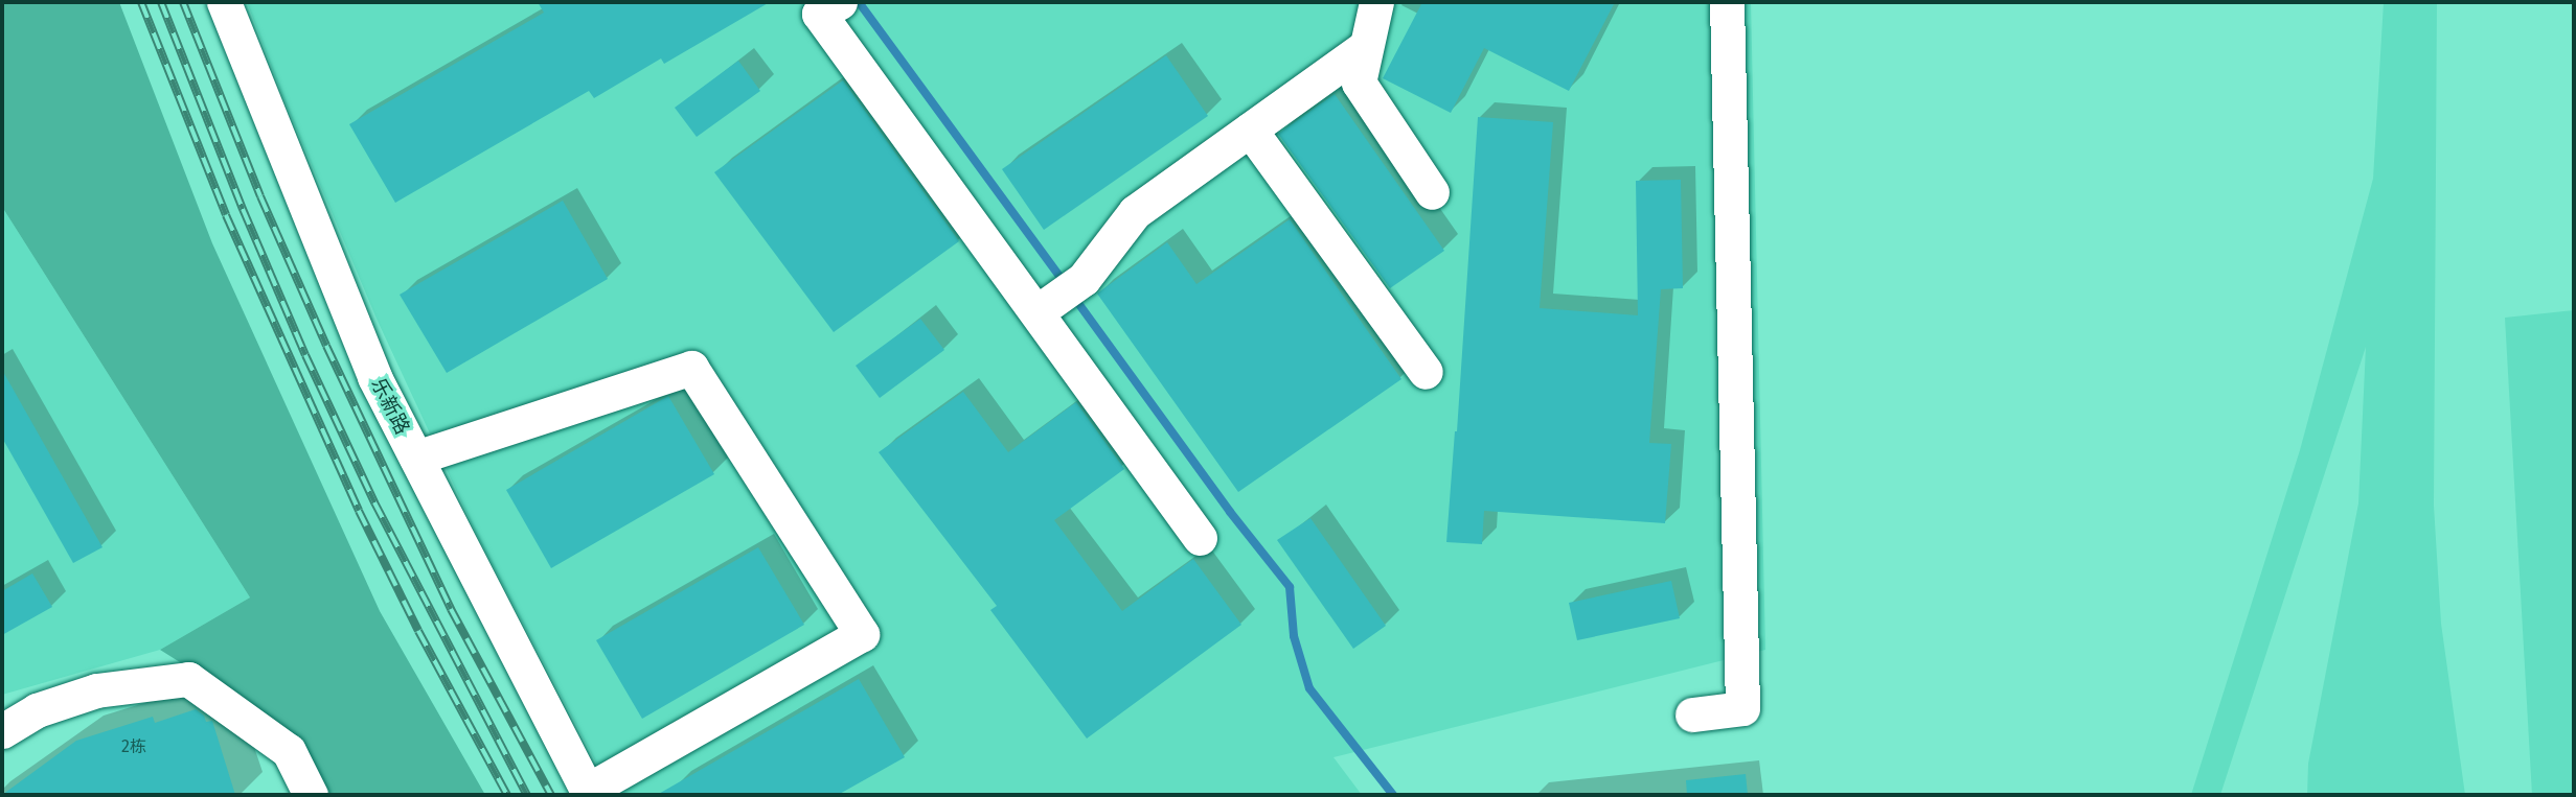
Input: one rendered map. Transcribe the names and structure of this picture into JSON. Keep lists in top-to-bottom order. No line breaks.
{"streets":{"lane":["乐新路"]},"house_numbers":["2栋"]}
